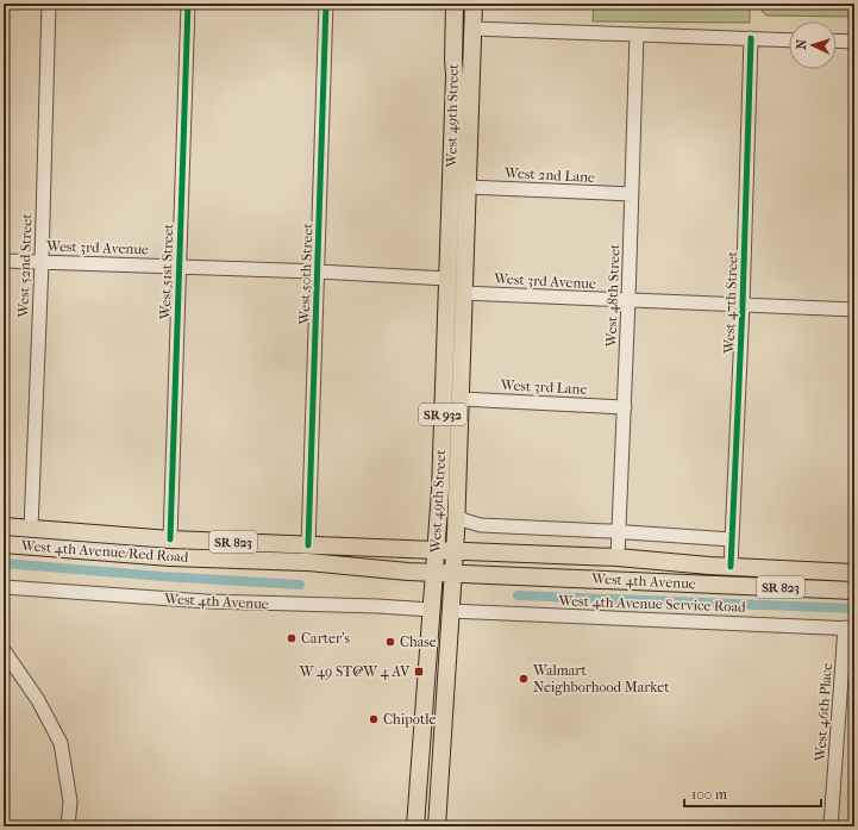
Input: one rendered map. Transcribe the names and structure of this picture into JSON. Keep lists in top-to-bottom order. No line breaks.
{"streets":{"main road":["West 49th Street","SR 932","SR 823","West 4th Avenue/Red Road","West 4th Avenue"],"street":["West 2nd Lane","West 3rd Avenue","West 52nd Street","West 51st Street","West 50th Street","West 48th Street","West 47th Street","West 3rd Lane","West 4th Avenue Service Road","West 46th Place"]},"crossings":[["West 49th Street","West 2nd Lane"],["West 49th Street","West 3rd Avenue"],["West 49th Street","West 3rd Lane"],["West 49th Street","West 4th Avenue/Red Road"],["West 49th Street","West 4th Avenue"],["West 49th Street","West 4th Avenue Service Road"],["West 2nd Lane","West 48th Street"],["West 3rd Avenue","West 52nd Street"],["West 3rd Avenue","West 51st Street"],["West 3rd Avenue","West 50th Street"],["West 3rd Avenue","West 48th Street"],["West 3rd Avenue","West 47th Street"],["West 52nd Street","West 4th Avenue/Red Road"],["West 51st Street","West 4th Avenue/Red Road"],["West 50th Street","West 4th Avenue/Red Road"],["West 48th Street","West 3rd Lane"],["West 48th Street","West 4th Avenue"],["West 47th Street","West 4th Avenue"],["West 4th Avenue/Red Road","West 4th Avenue"],["West 4th Avenue Service Road","West 46th Place"]],"places":{"other":["Carter's","Chase","Walmart Neighborhood Market","Chipotle"],"transit":["W 49 ST@W 4 AV"]},"scale_bar":"100 m","north":"left"}
